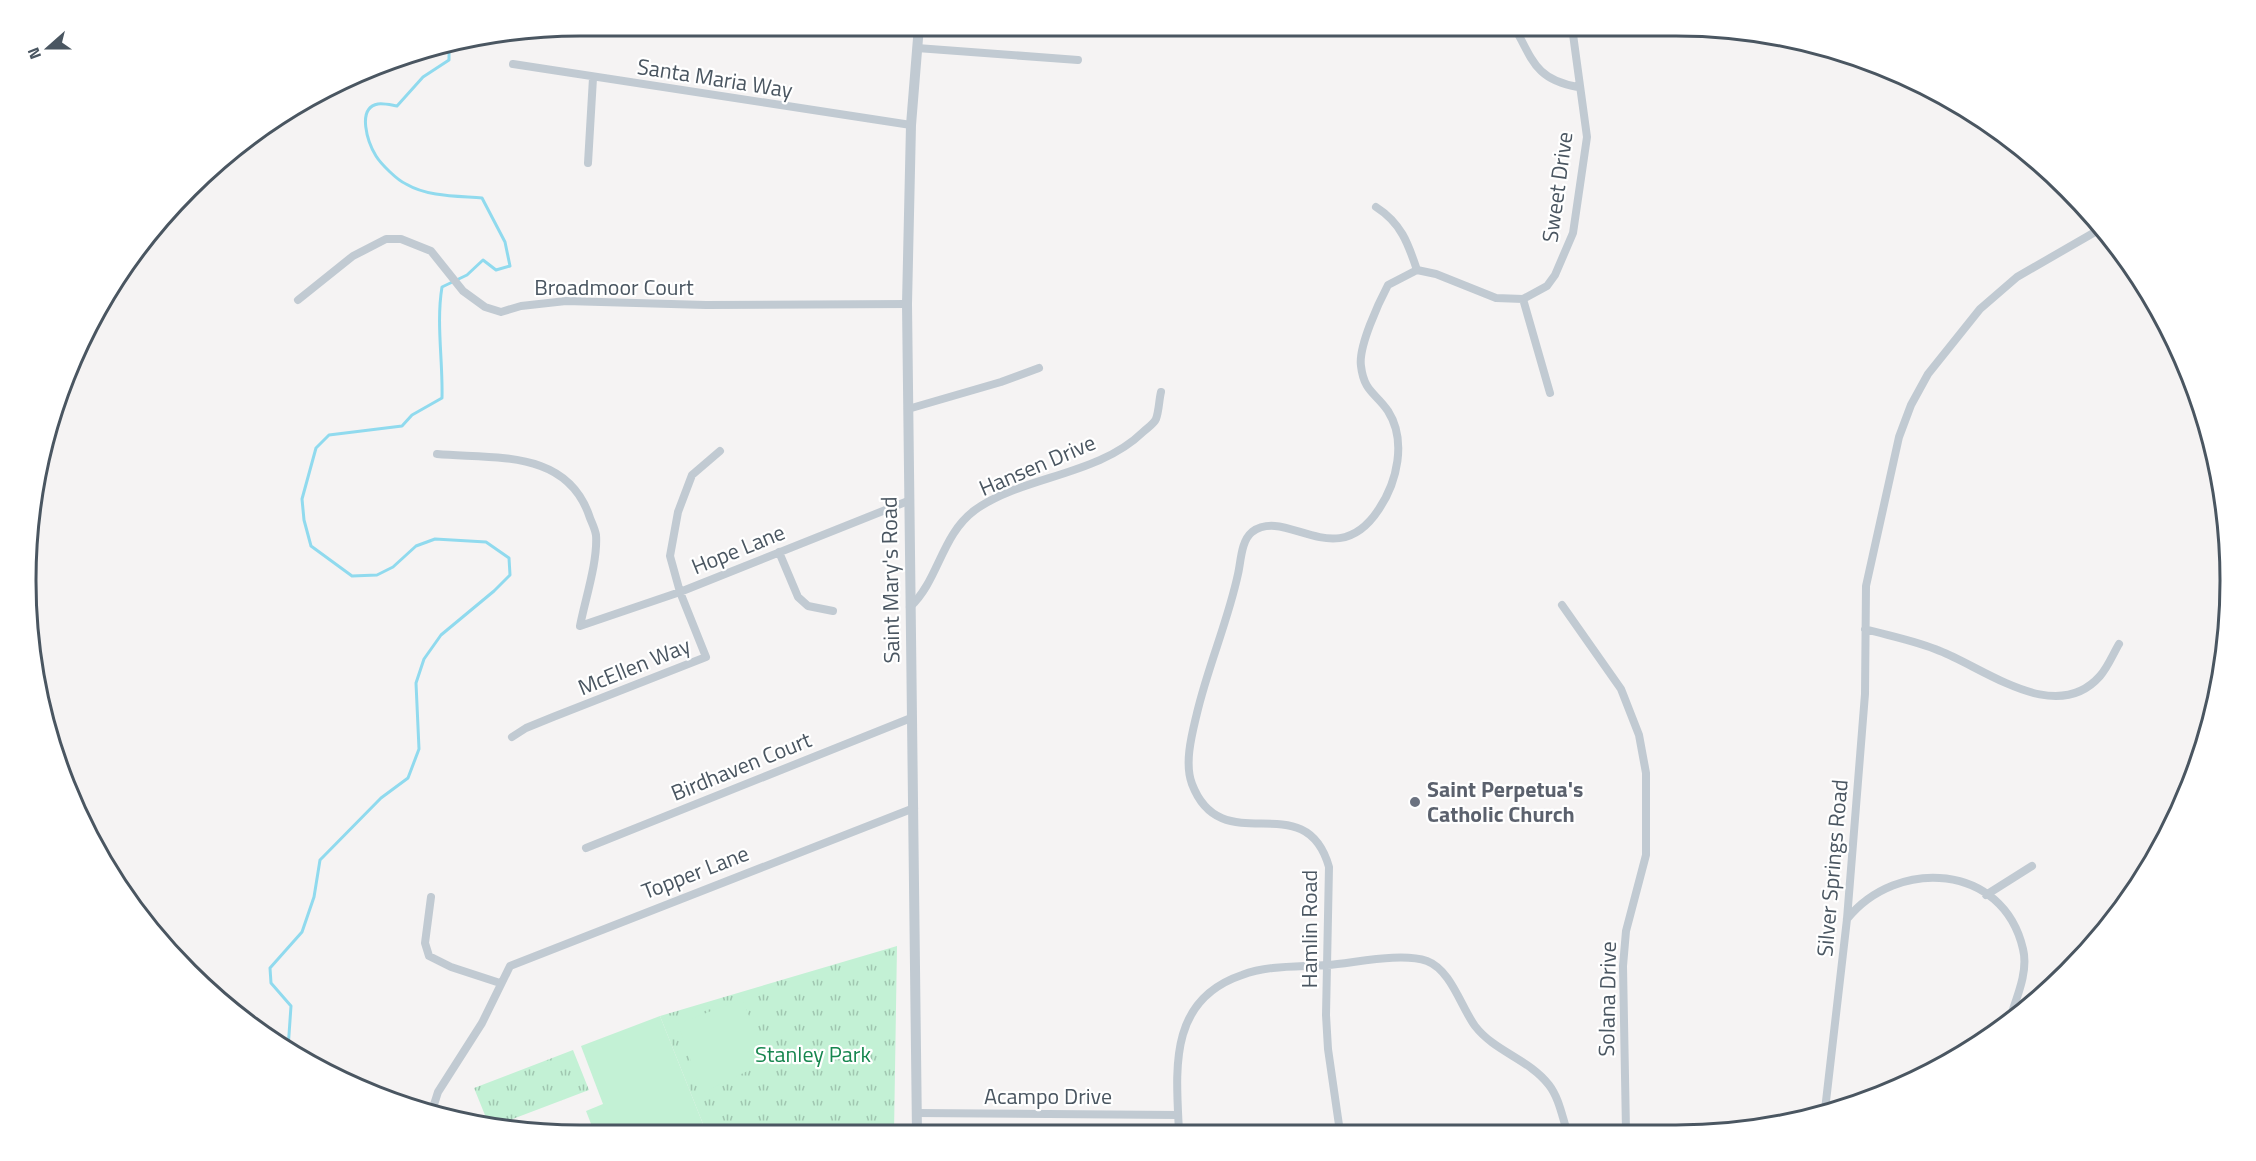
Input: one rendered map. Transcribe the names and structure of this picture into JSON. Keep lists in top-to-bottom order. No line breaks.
{"streets":{"street":["Santa Maria Way","Sweet Drive","Broadmoor Court","Hansen Drive","Hope Lane","Saint Mary's Road","McEllen Way","Birdhaven Court","Silver Springs Road","Topper Lane","Hamlin Road","Solana Drive","Acampo Drive"]},"crossings":[["Santa Maria Way","Saint Mary's Road"],["Broadmoor Court","Saint Mary's Road"],["Hansen Drive","Saint Mary's Road"],["Hope Lane","Saint Mary's Road"],["Hope Lane","McEllen Way"],["Saint Mary's Road","Birdhaven Court"],["Saint Mary's Road","Topper Lane"],["Saint Mary's Road","Acampo Drive"]],"parks":["Stanley Park"],"places":["Saint Perpetua's Catholic Church"],"north":"left"}
